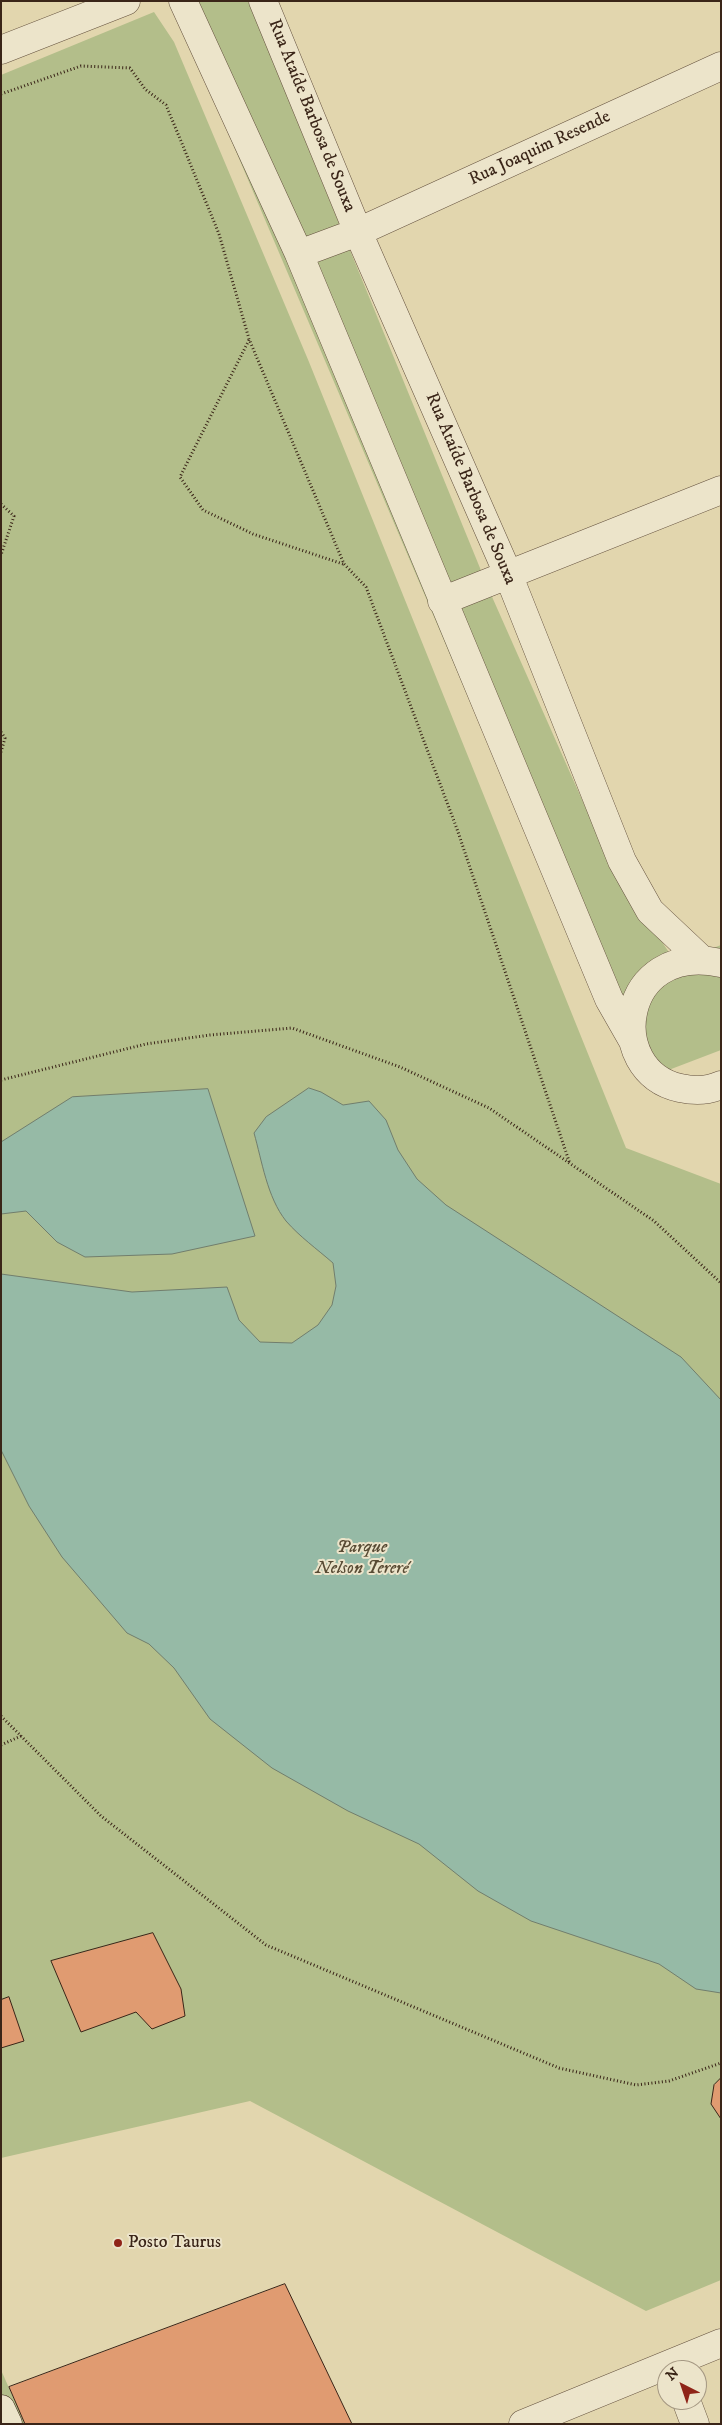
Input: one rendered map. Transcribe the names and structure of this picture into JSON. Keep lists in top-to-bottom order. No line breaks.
{"streets":{"street":["Rua Ataíde Barbosa de Souxa","Rua Joaquim Resende"]},"crossings":[["Rua Ataíde Barbosa de Souxa","Rua Joaquim Resende"]],"parks":["Parque Nelson Tereré"],"places":["Posto Taurus"],"north":"top left"}
